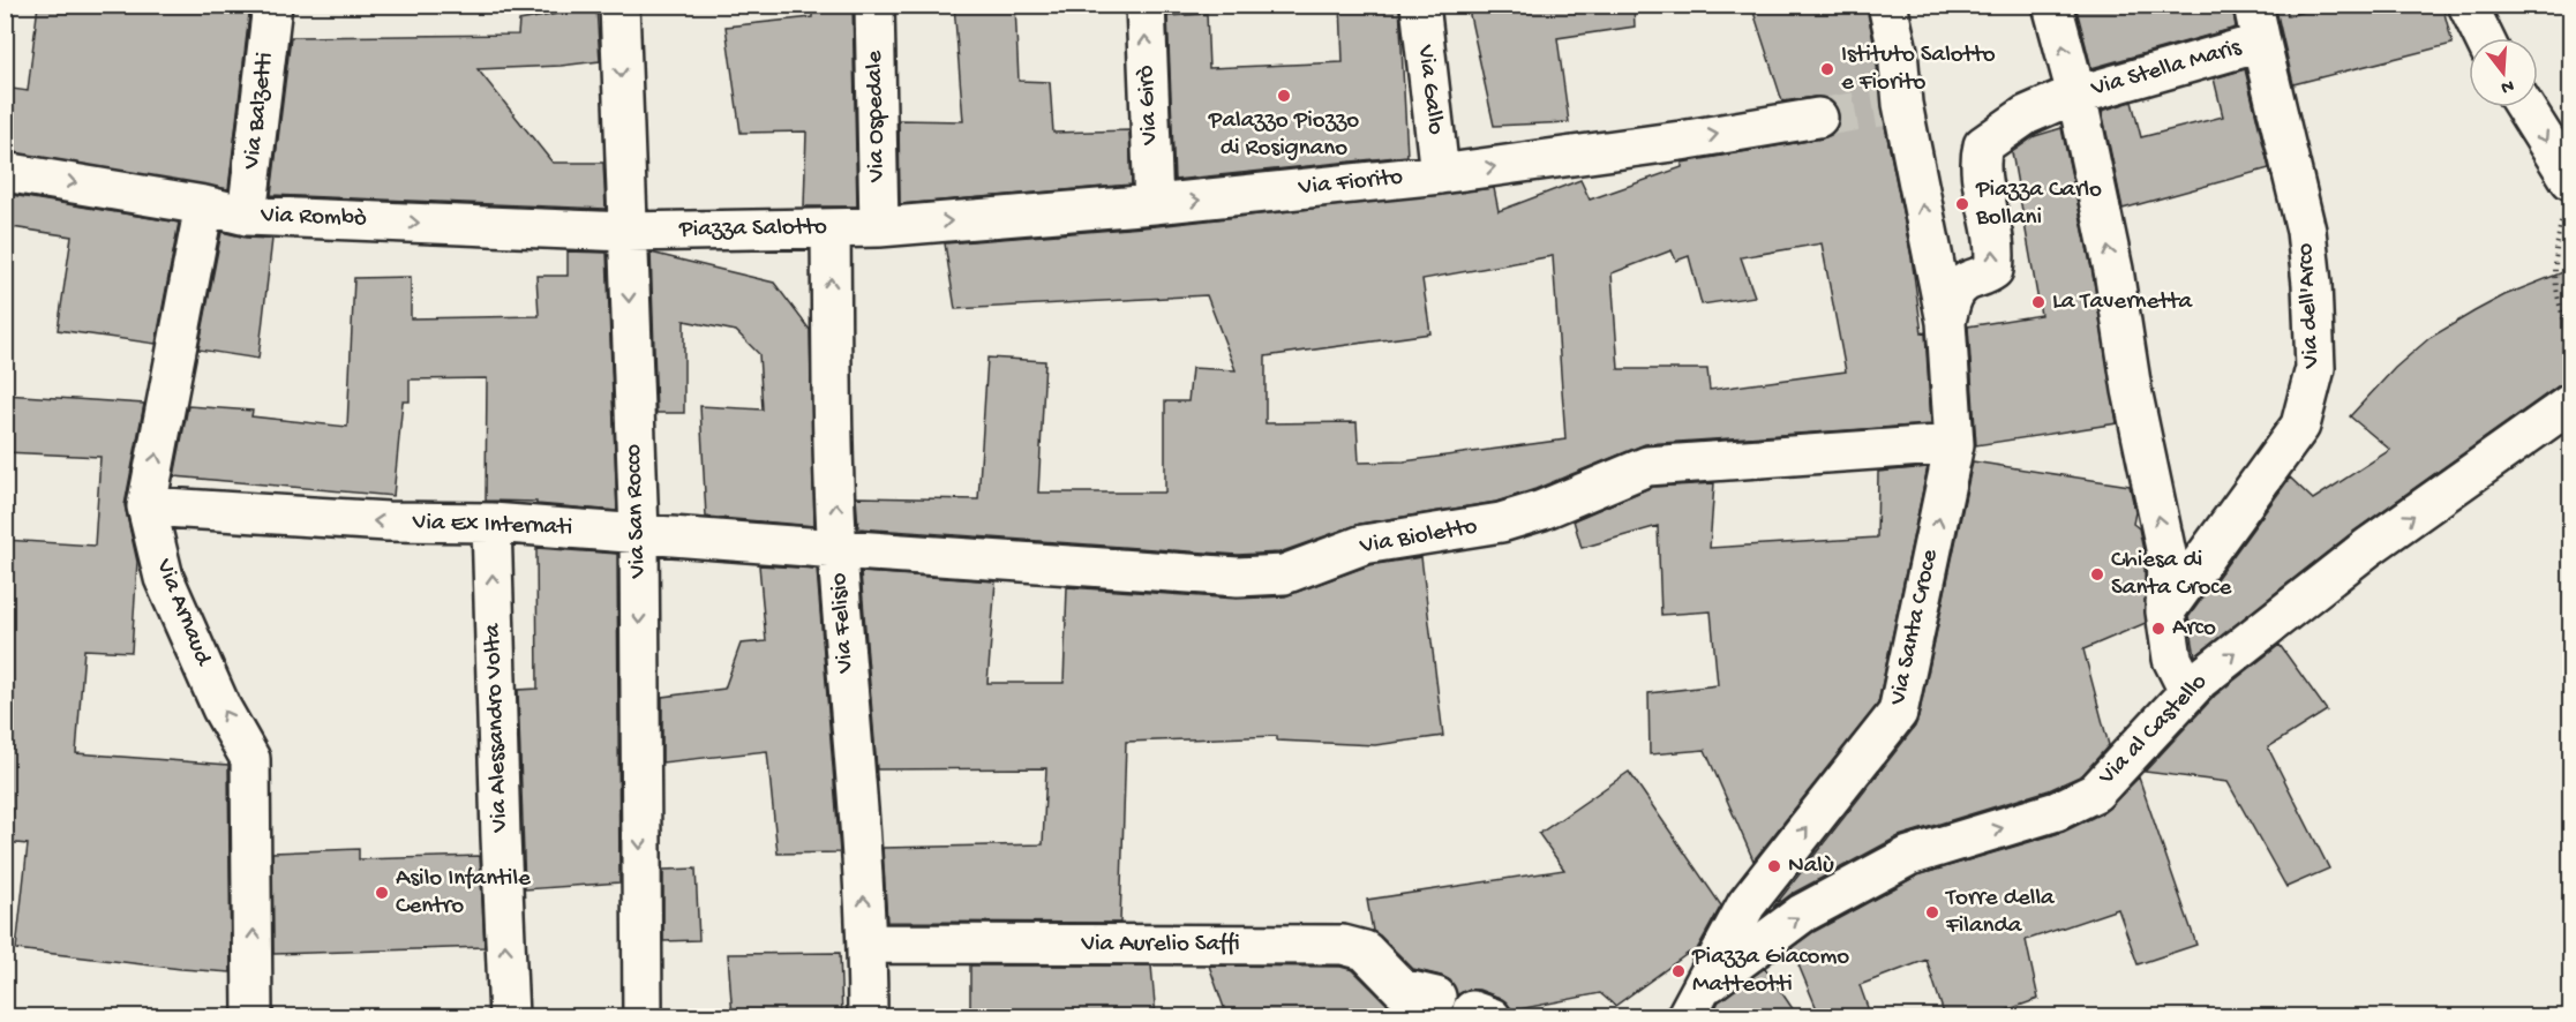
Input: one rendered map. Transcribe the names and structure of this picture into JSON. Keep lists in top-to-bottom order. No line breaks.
{"streets":{"street":["Via Stella Maris","Via Gallo","Via Girò","Via Balzetti","Via Ospedale","Via Fiorito","Via Rombò","Piazza Salotto","Via dell'Arco","Via San Rocco","Via Ex Internati","Via Bioletto","Via Arnaud","Via Felisio","Via Santa Croce","Via Alessandro Volta","Via al Castello","Via Aurelio Saffi"]},"crossings":[["Via Stella Maris","Via dell'Arco"],["Via Gallo","Via Fiorito"],["Via Girò","Via Fiorito"],["Via Balzetti","Via Rombò"],["Via Ospedale","Via Fiorito"],["Via Ospedale","Piazza Salotto"],["Via Fiorito","Piazza Salotto"],["Via Rombò","Piazza Salotto"],["Via Rombò","Via San Rocco"],["Via Rombò","Via Arnaud"],["Piazza Salotto","Via San Rocco"],["Piazza Salotto","Via Felisio"],["Via San Rocco","Via Ex Internati"],["Via Ex Internati","Via Bioletto"],["Via Ex Internati","Via Arnaud"],["Via Ex Internati","Via Felisio"],["Via Ex Internati","Via Alessandro Volta"],["Via Bioletto","Via Felisio"],["Via Bioletto","Via Santa Croce"],["Via Felisio","Via Aurelio Saffi"],["Via Santa Croce","Via al Castello"]],"one_way":["Via Girò","Via Fiorito","Via Rombò","Via San Rocco","Via Ex Internati","Via Arnaud","Via Felisio","Via Santa Croce","Via Alessandro Volta","Via al Castello"],"places":["Istituto Salotto e Fiorito","Palazzo Piozzo di Rosignano","Piazza Carlo Bollani","La Tavernetta","Chiesa di Santa Croce","Arco","Nalù","Asilo Infantile Centro","Torre della Filanda","Piazza Giacomo Matteotti"],"north":"bottom"}
